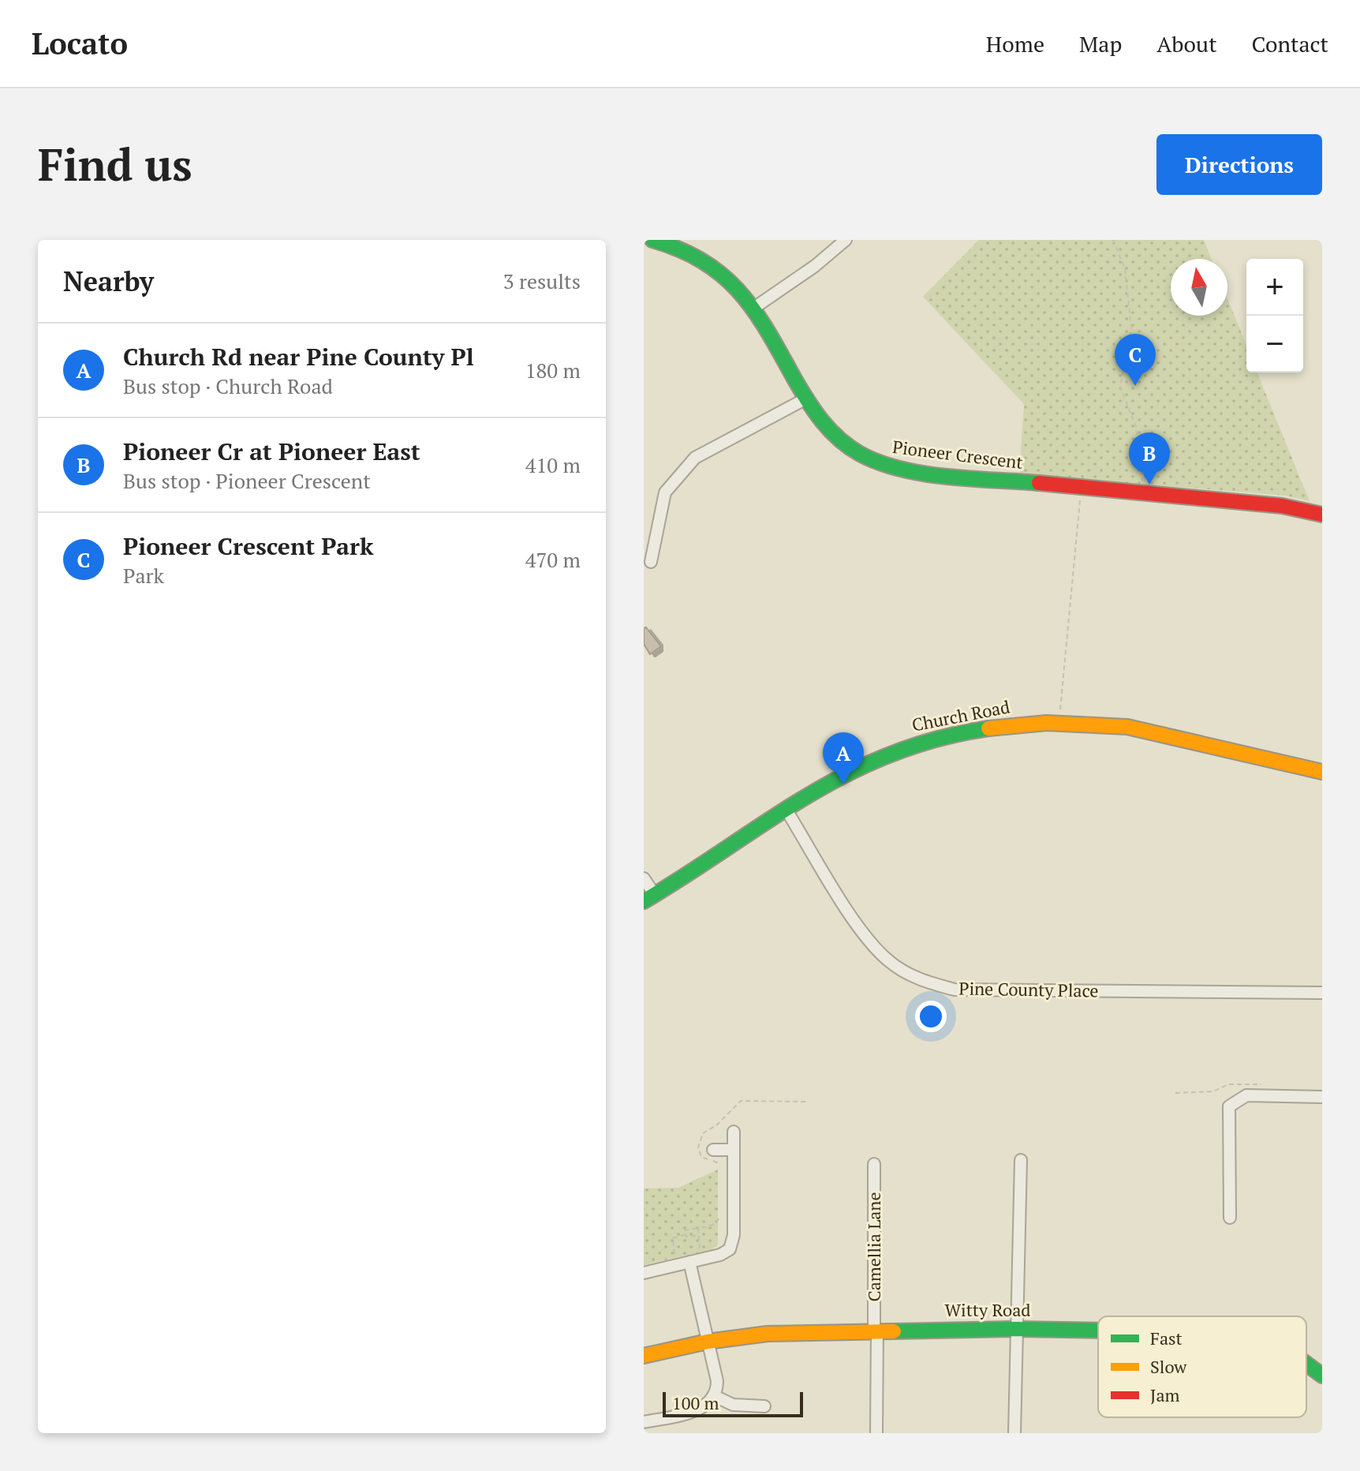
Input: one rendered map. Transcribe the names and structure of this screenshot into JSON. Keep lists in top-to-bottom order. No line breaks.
{"streets":{"street":["Pioneer Crescent","Church Road","Pine County Place","Camellia Lane","Witty Road"]},"crossings":[["Church Road","Pine County Place"],["Camellia Lane","Witty Road"]],"legend":["Fast","Slow","Jam"],"scale_bar":"100 m","north":"top","page":{"header":"Locato","nav":["Home","Map","About","Contact"],"buttons":"Directions","title":"Find us","heading":["Nearby","3 results"],"map_buttons":["+","−"],"list":[{"mark":"A","name":"Church Rd near Pine County Pl","note":"Bus stop · Church Road","value":"180 m"},{"mark":"B","name":"Pioneer Cr at Pioneer East","note":"Bus stop · Pioneer Crescent","value":"410 m"},{"mark":"C","name":"Pioneer Crescent Park","note":"Park","value":"470 m"}],"pins":["C","B","A"],"scale":"100 m"}}
